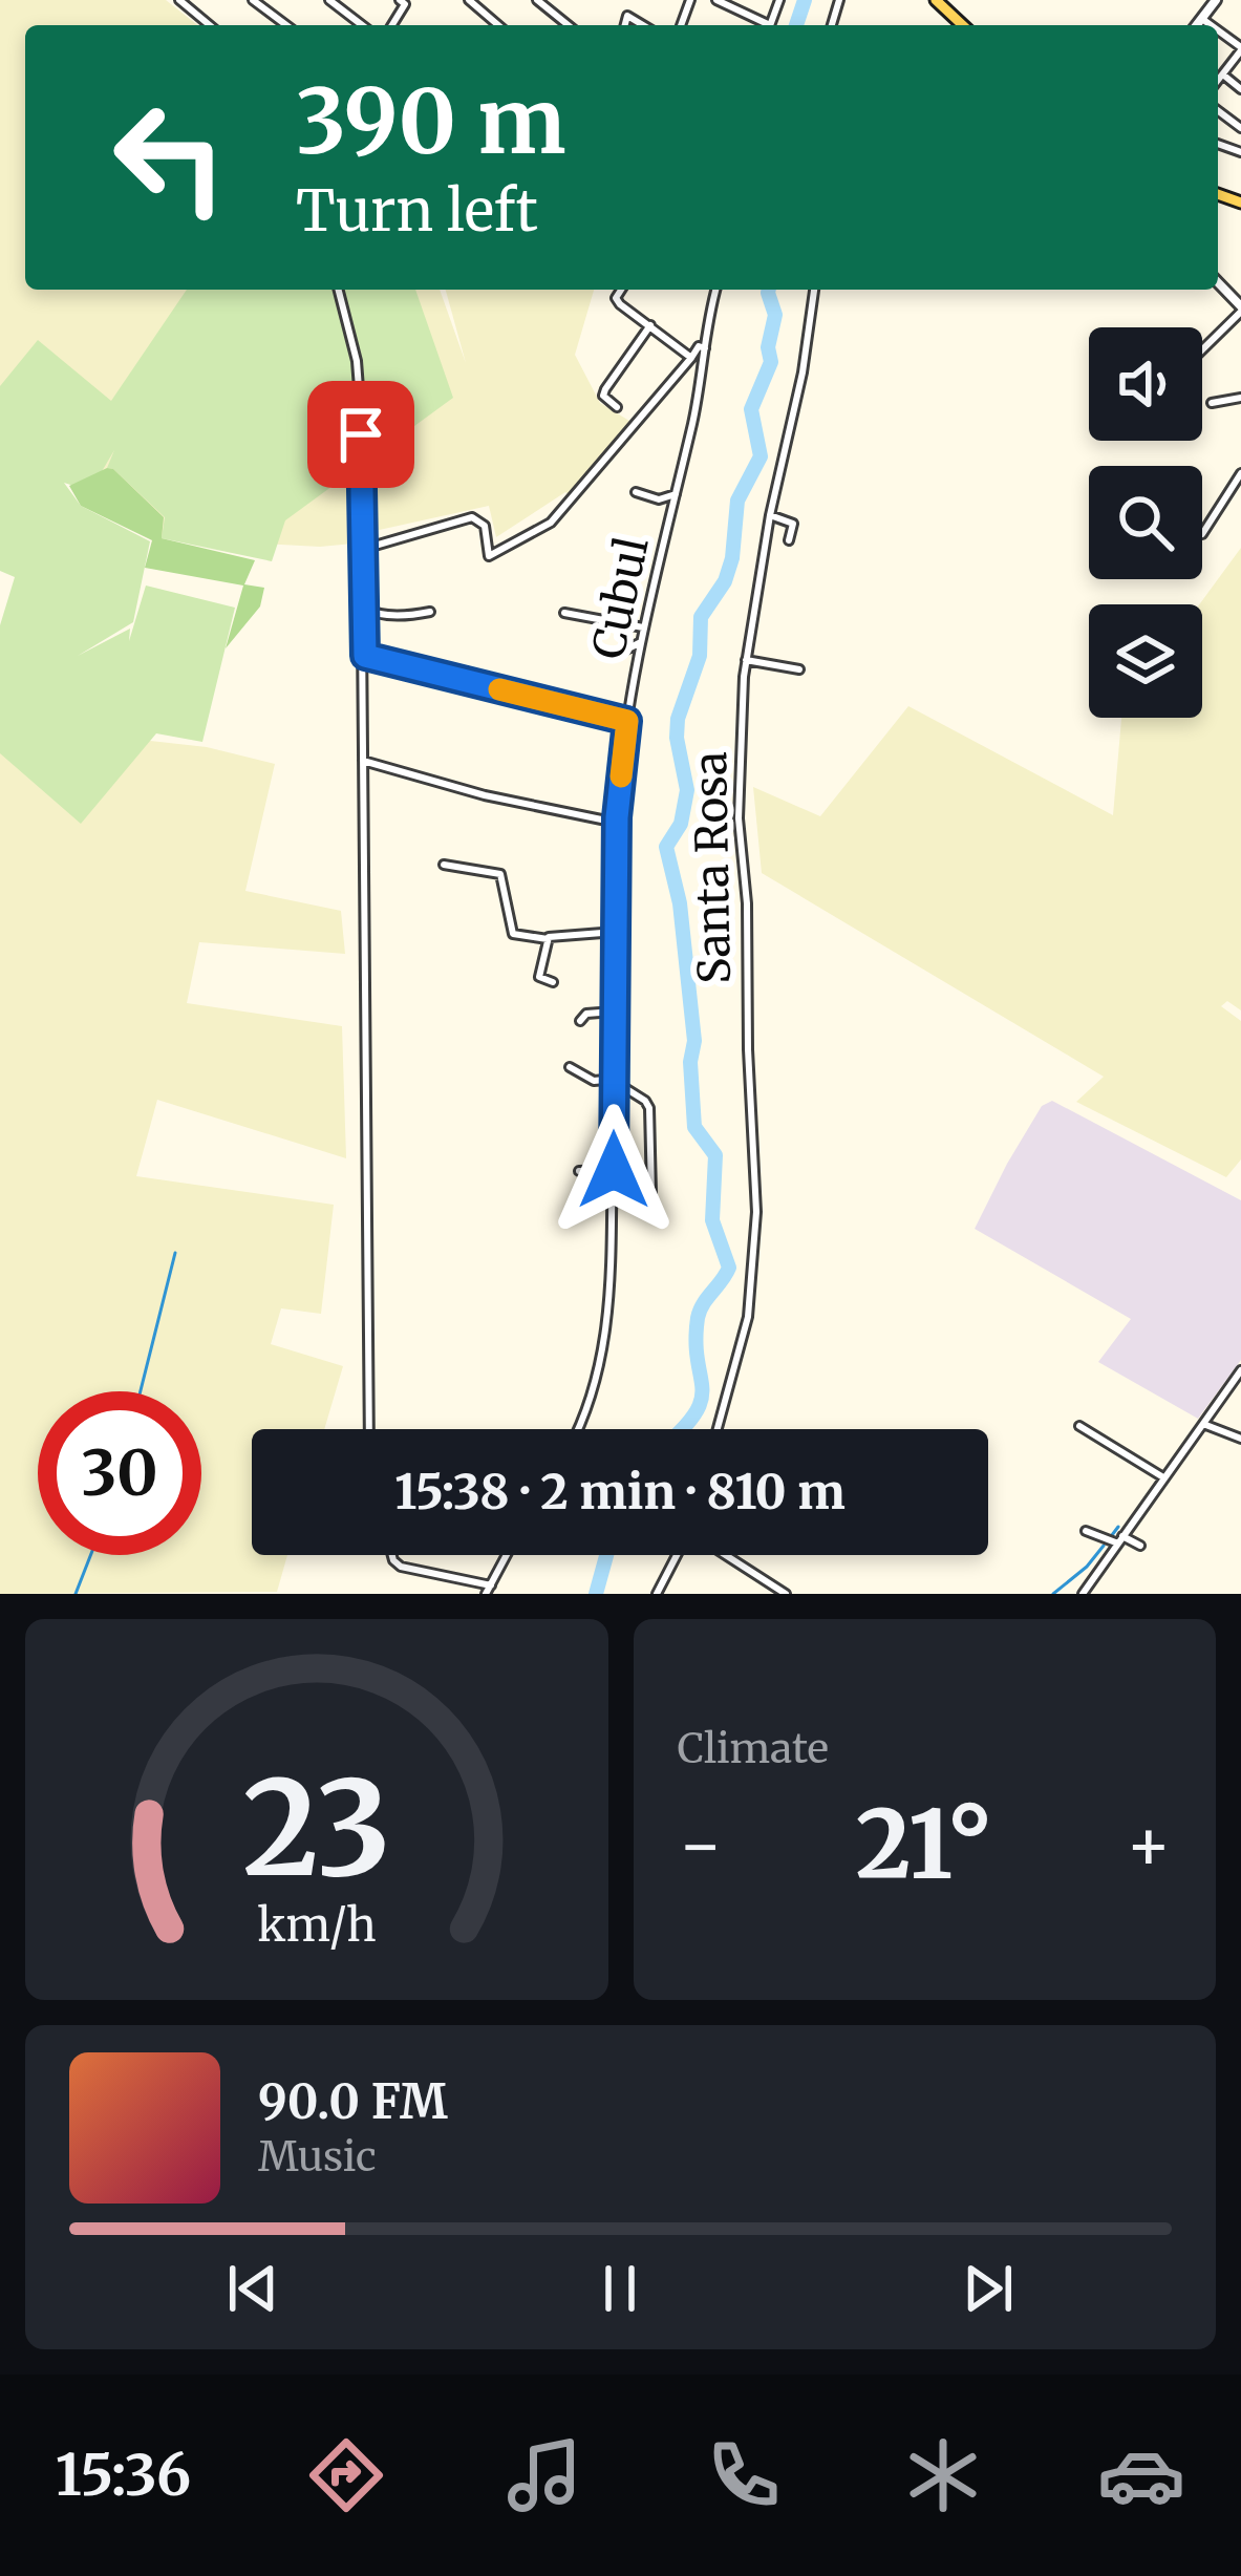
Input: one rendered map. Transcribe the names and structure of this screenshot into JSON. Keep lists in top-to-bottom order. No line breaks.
{"streets":{"street":["Cubul","Santa Rosa"]},"page":{"turn":["390 m","Turn left"],"limit":"30","trip":"15:38 · 2 min · 810 m","tile":"Climate","heat":["−","21°","+"],"song":["90.0 FM","Music"],"tabs":"15:36","gauge":["23","km/h"]}}
